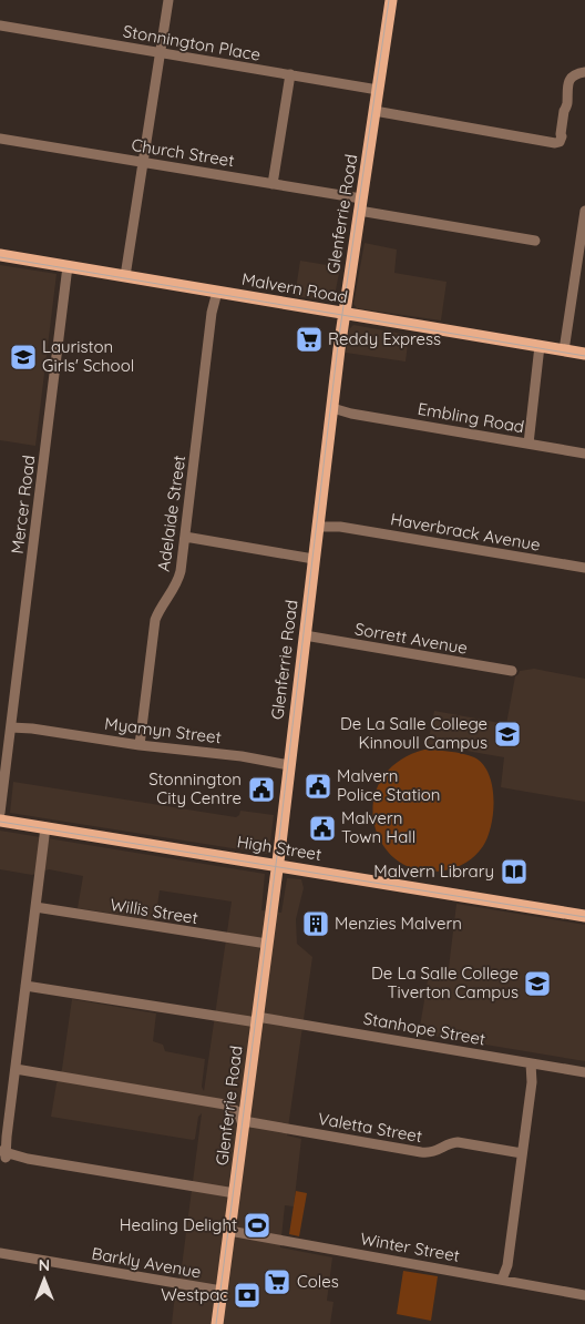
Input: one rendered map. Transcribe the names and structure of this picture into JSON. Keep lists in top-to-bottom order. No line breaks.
{"streets":{"main road":["Glenferrie Road","Malvern Road","High Street"],"street":["Stonnington Place","Church Street","Embling Road","Mercer Road","Adelaide Street","Haverbrack Avenue","Sorrett Avenue","Myamyn Street","Willis Street","Stanhope Street","Valetta Street","Winter Street","Barkly Avenue"]},"crossings":[["Stonnington Place","Glenferrie Road"],["Church Street","Glenferrie Road"],["Glenferrie Road","Malvern Road"],["Glenferrie Road","Embling Road"],["Glenferrie Road","Haverbrack Avenue"],["Glenferrie Road","Sorrett Avenue"],["Glenferrie Road","Myamyn Street"],["Glenferrie Road","High Street"],["Glenferrie Road","Willis Street"],["Glenferrie Road","Stanhope Street"],["Glenferrie Road","Valetta Street"],["Glenferrie Road","Winter Street"],["Glenferrie Road","Barkly Avenue"],["Malvern Road","Mercer Road"],["Malvern Road","Adelaide Street"],["Mercer Road","Myamyn Street"],["Adelaide Street","Myamyn Street"]],"places":{"supermarket":["Reddy Express","Coles"],"school or university":["Lauriston Girls' School","De La Salle College Kinnoull Campus","De La Salle College Tiverton Campus"],"public building":["Malvern Police Station","Stonnington City Centre","Malvern Town Hall"],"library":["Malvern Library"],"building":["Menzies Malvern"],"sports":["Healing Delight"],"bank":["Westpac"]},"north":"top"}
